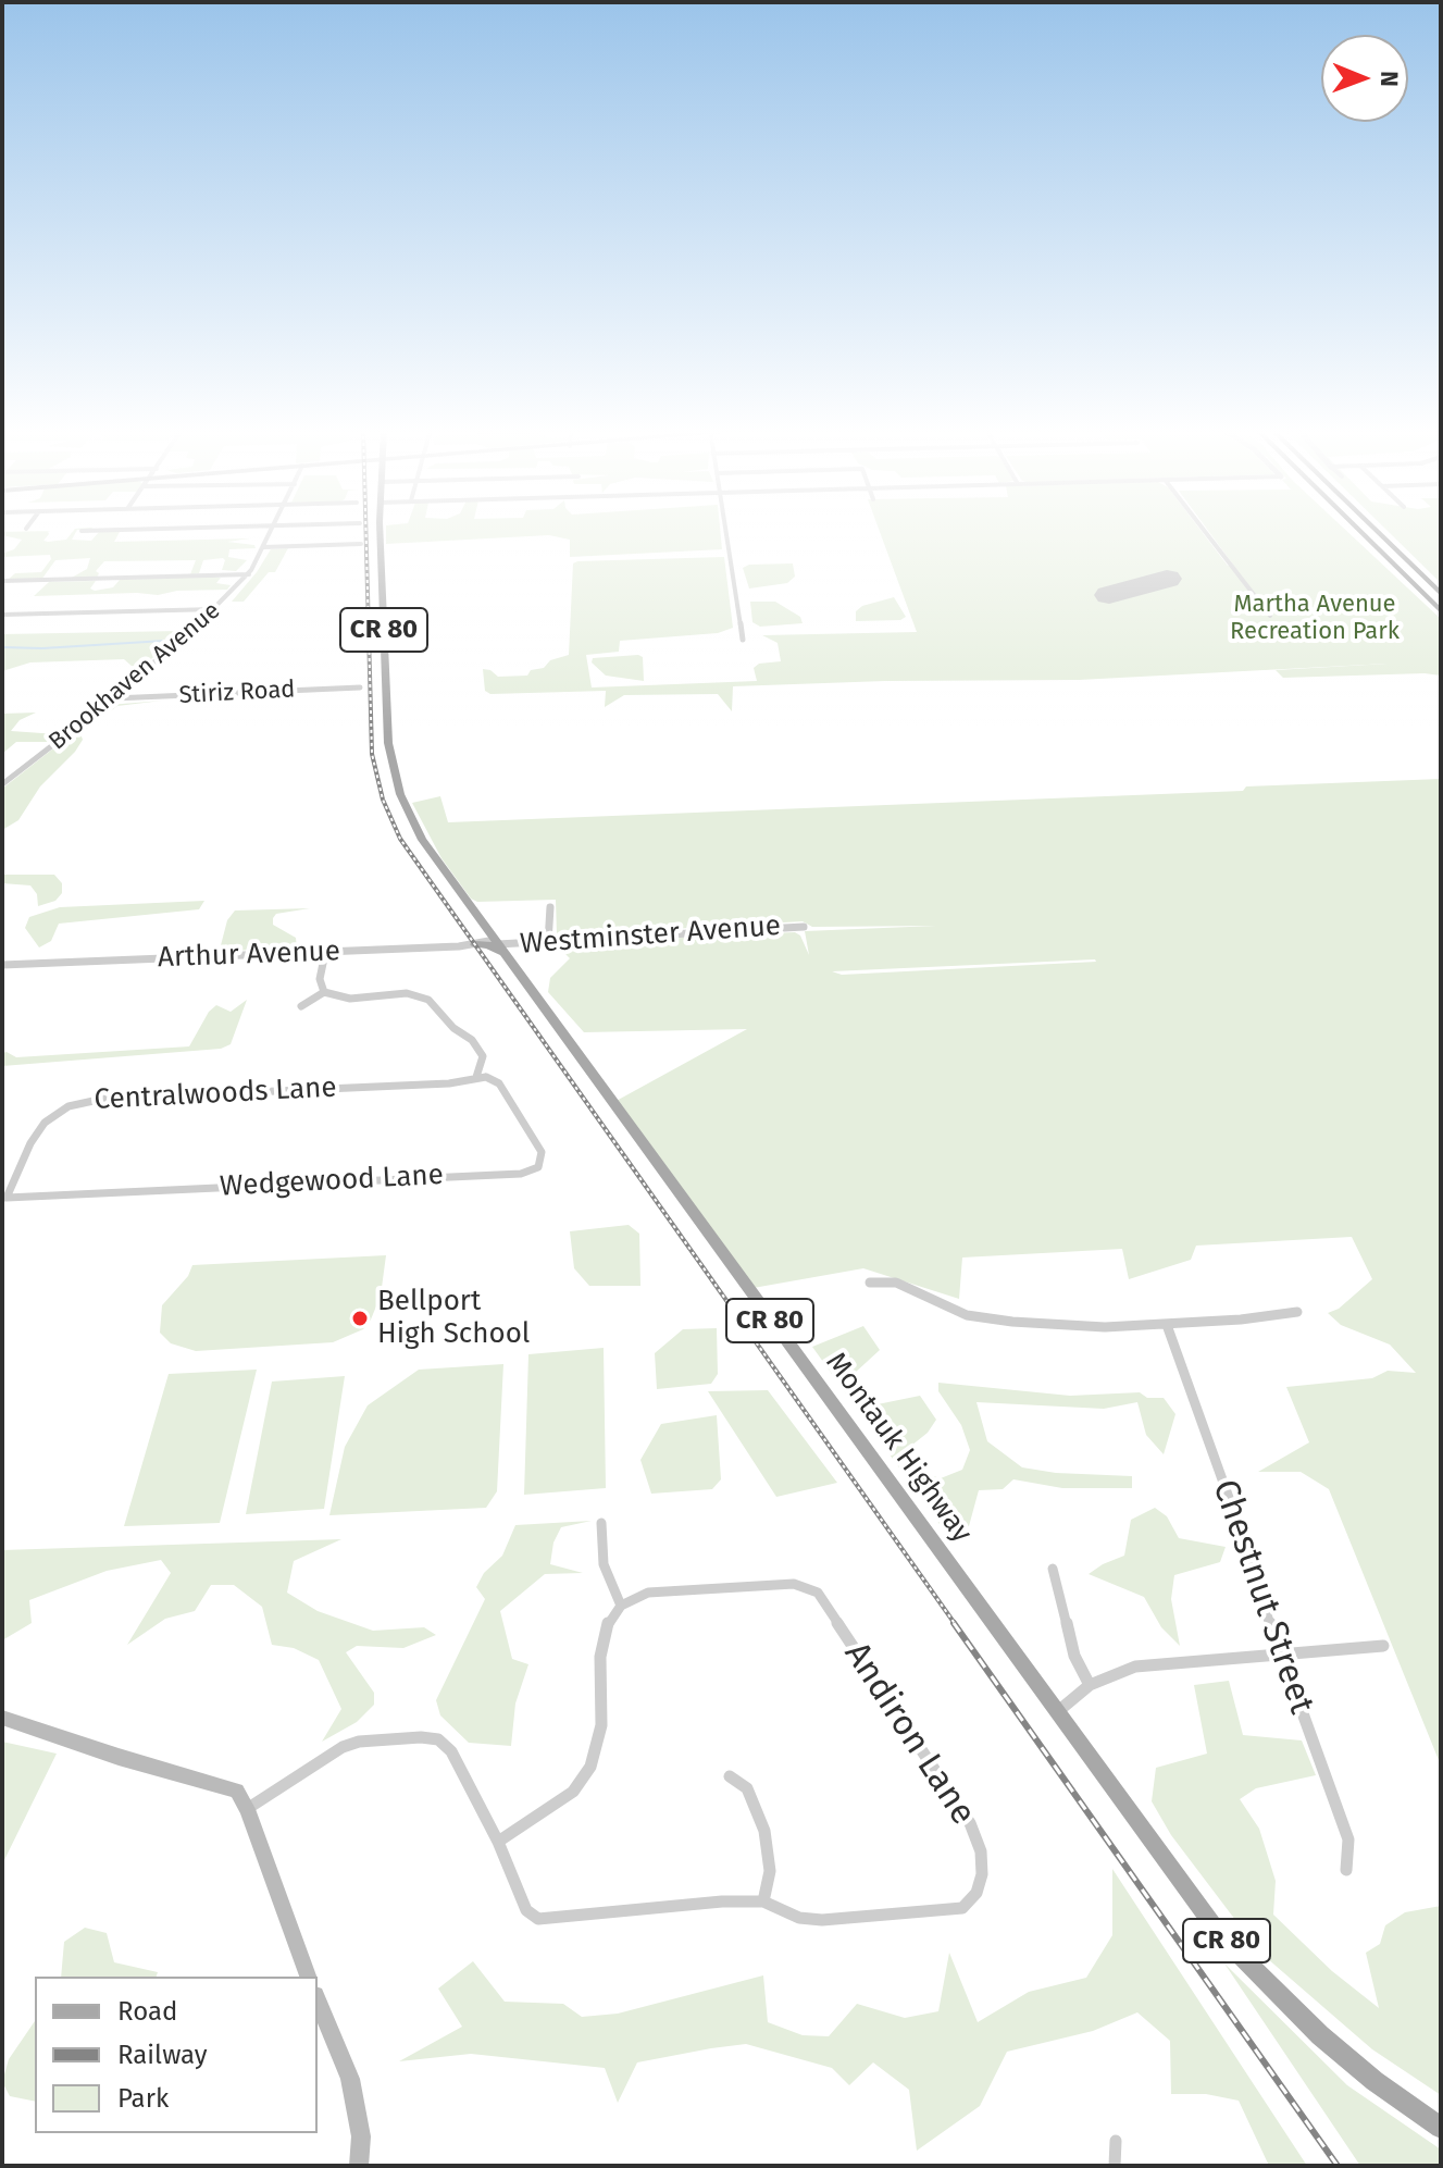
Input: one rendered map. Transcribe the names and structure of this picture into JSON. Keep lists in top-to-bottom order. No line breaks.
{"streets":{"main road":["CR 80","Montauk Highway"],"street":["Brookhaven Avenue","Stiriz Road","Westminster Avenue","Arthur Avenue","Centralwoods Lane","Wedgewood Lane","Chestnut Street","Andiron Lane"]},"crossings":[["Brookhaven Avenue","Stiriz Road"],["Westminster Avenue","Arthur Avenue"],["Westminster Avenue","Montauk Highway"],["Arthur Avenue","Montauk Highway"],["Centralwoods Lane","Wedgewood Lane"]],"parks":["Martha Avenue Recreation Park"],"places":["Bellport High School"],"legend":["Road","Railway","Park"],"north":"right"}
